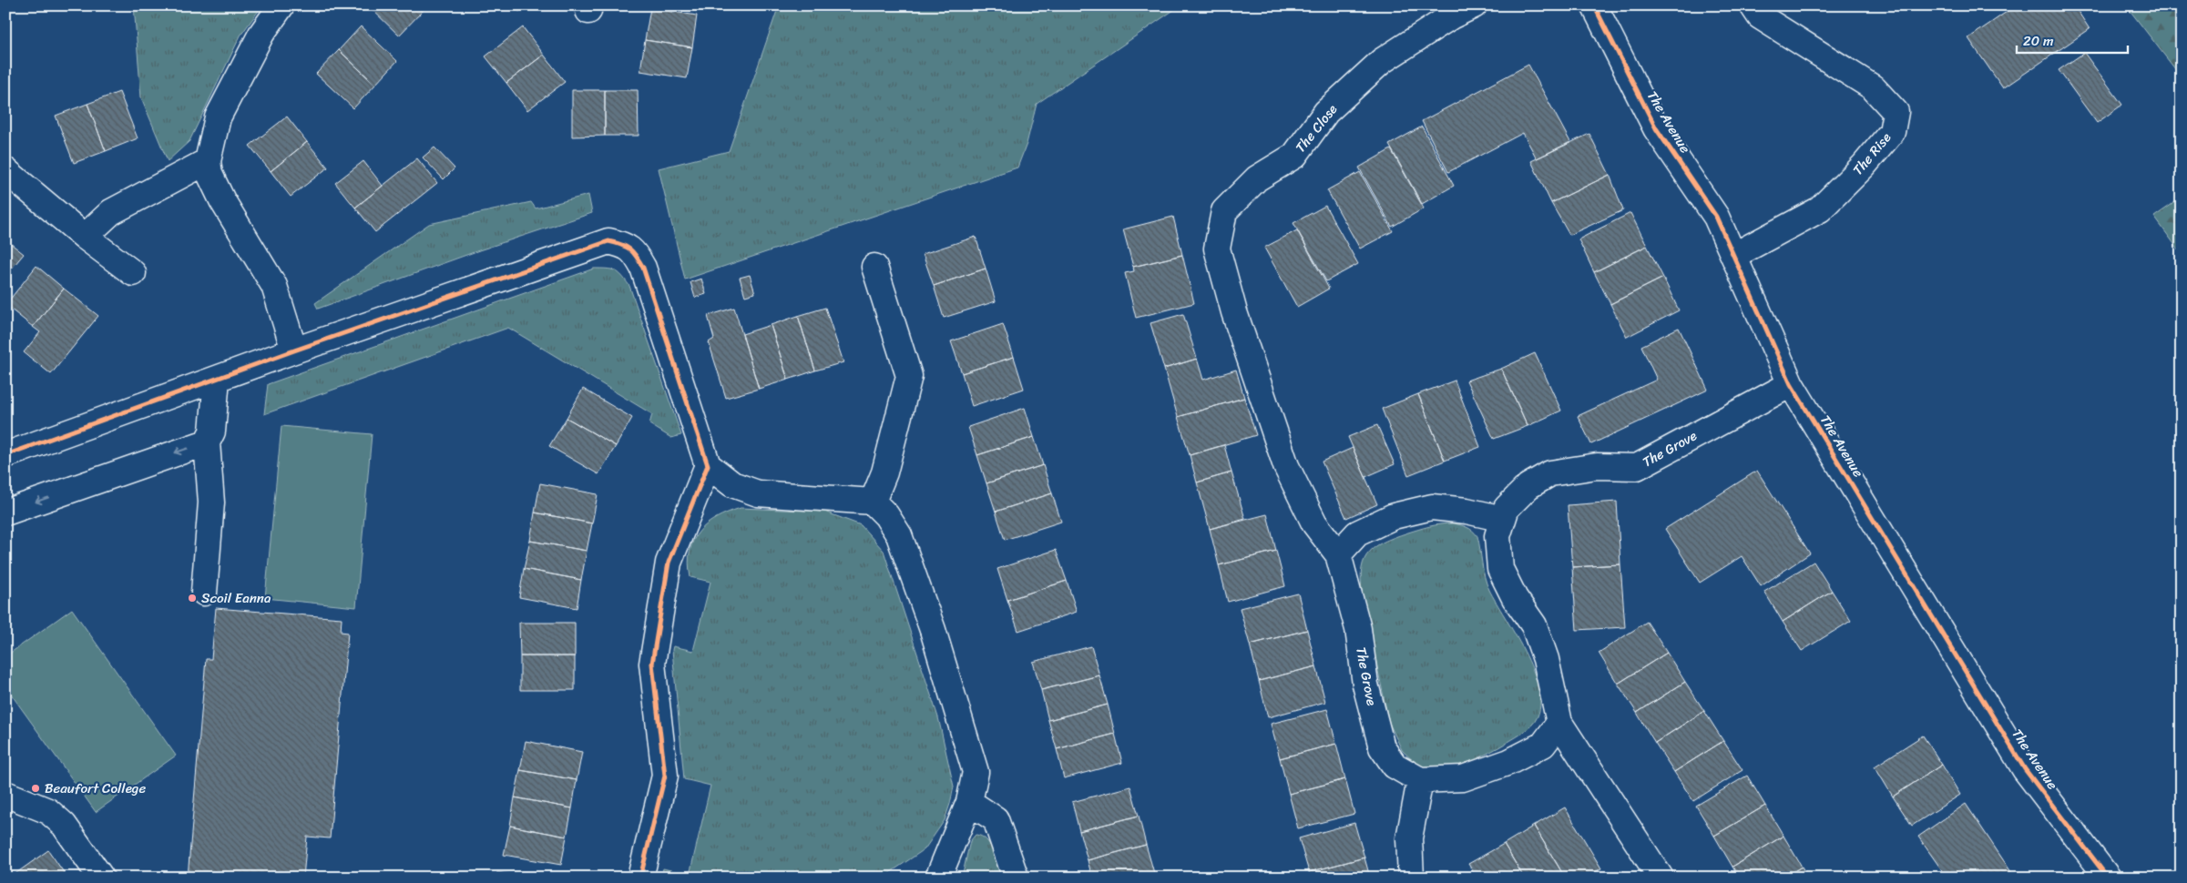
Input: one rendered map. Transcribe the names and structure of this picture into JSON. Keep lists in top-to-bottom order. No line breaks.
{"streets":{"street":["The Avenue","The Close","The Rise","The Grove"]},"crossings":[["The Avenue","The Rise"],["The Avenue","The Grove"],["The Close","The Grove"]],"places":["Scoil Eanna","Beaufort College"],"scale_bar":"20 m"}
